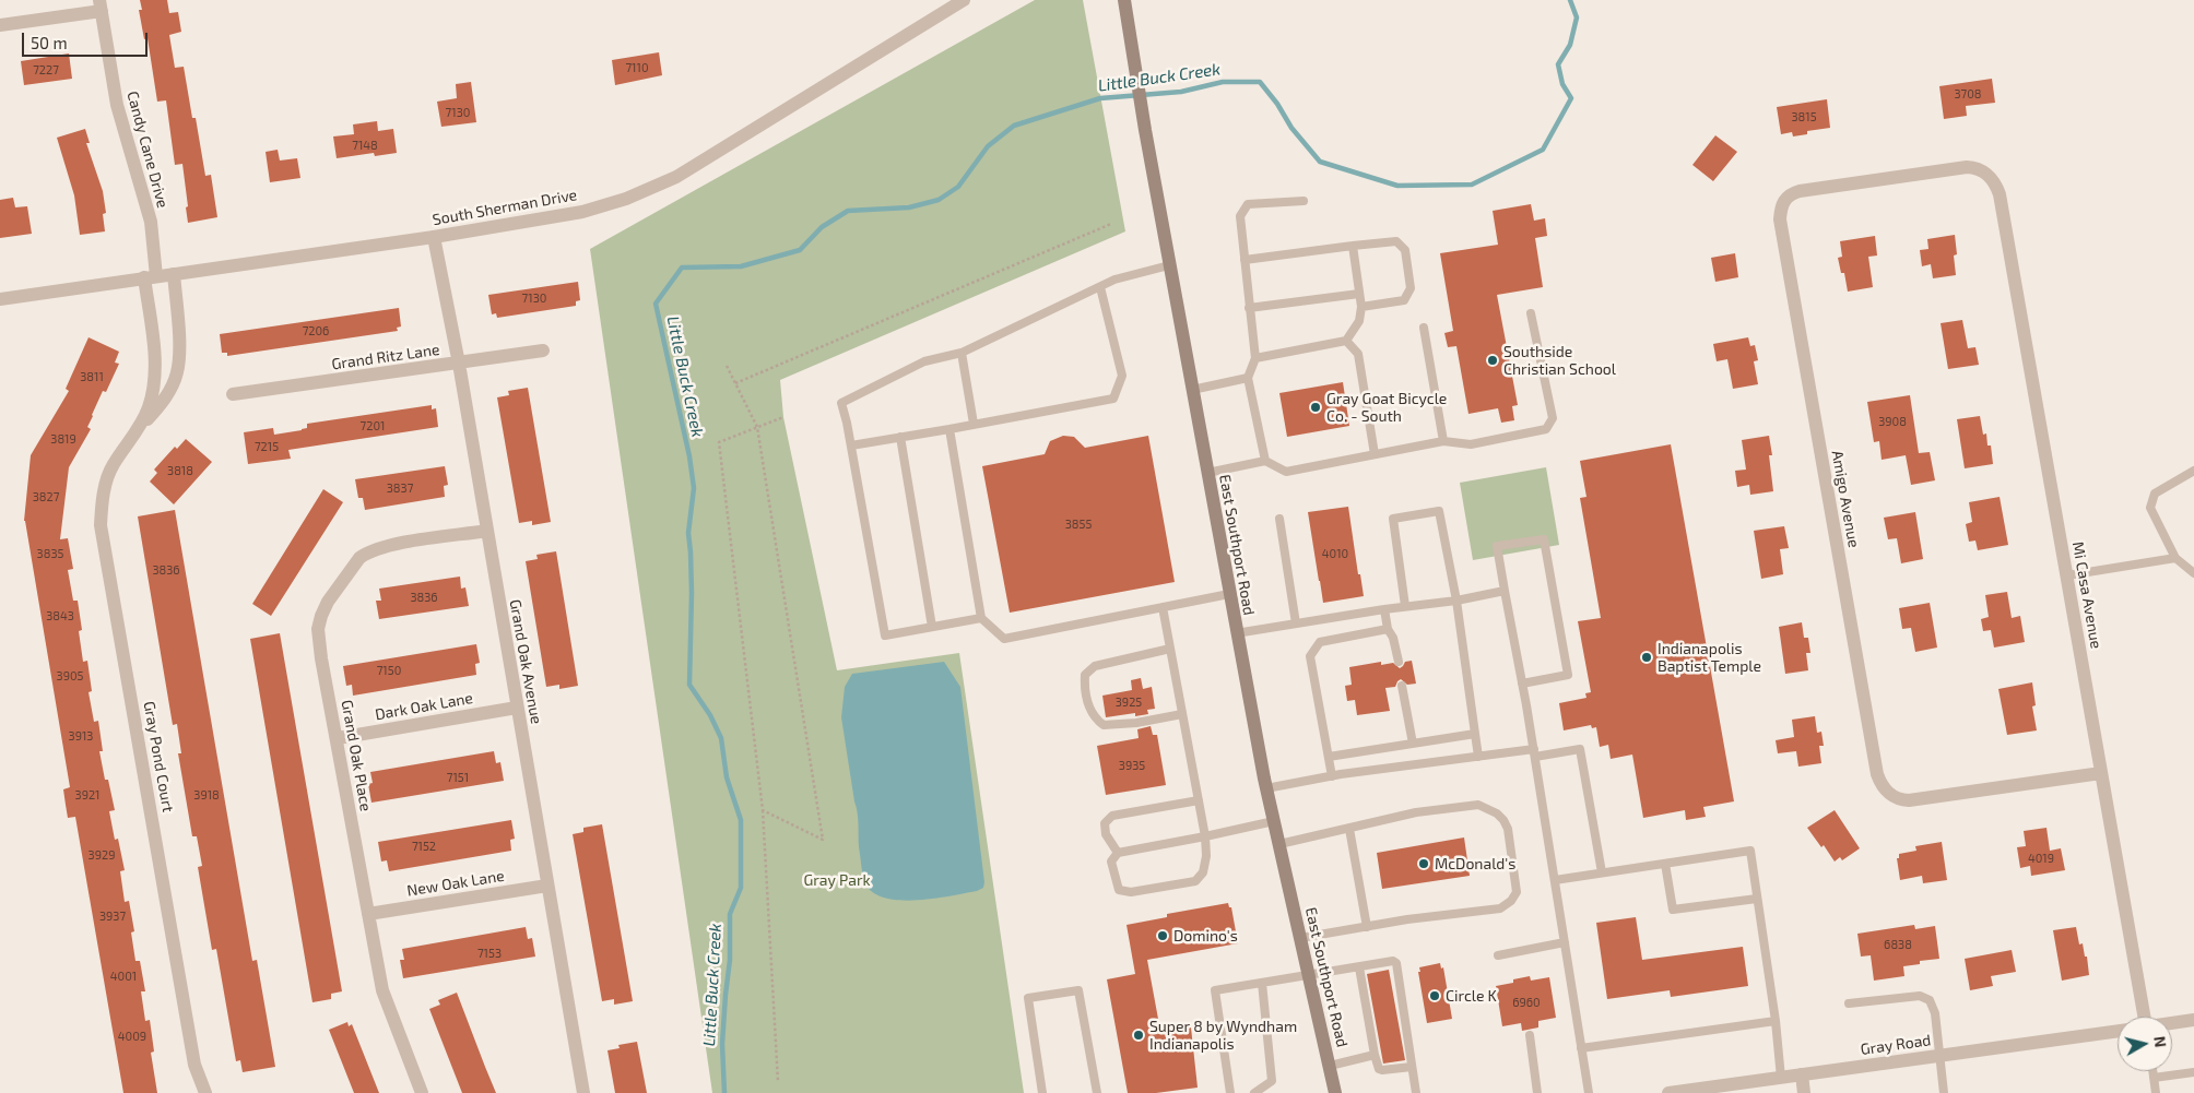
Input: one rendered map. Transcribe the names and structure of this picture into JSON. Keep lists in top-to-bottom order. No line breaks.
{"streets":{"main road":["East Southport Road"],"street":["Candy Cane Drive","South Sherman Drive","Grand Ritz Lane","Amigo Avenue","Mi Casa Avenue","Grand Oak Avenue","Dark Oak Lane","Grand Oak Place","Gray Pond Court","New Oak Lane","Gray Road"]},"crossings":[["Candy Cane Drive","South Sherman Drive"],["Candy Cane Drive","Gray Pond Court"],["South Sherman Drive","Grand Oak Avenue"],["South Sherman Drive","Gray Pond Court"],["Grand Ritz Lane","Grand Oak Avenue"],["Amigo Avenue","Mi Casa Avenue"],["Grand Oak Avenue","Dark Oak Lane"],["Grand Oak Avenue","Grand Oak Place"],["Grand Oak Avenue","New Oak Lane"],["Dark Oak Lane","Grand Oak Place"],["Grand Oak Place","New Oak Lane"]],"water":["Little Buck Creek"],"parks":["Gray Park"],"places":["Southside Christian School","Gray Goat Bicycle Co. - South","Indianapolis Baptist Temple","McDonald's","Domino's","Circle K","Super 8 by Wyndham Indianapolis"],"house_numbers":["7110","7227","3708","7130","3815","7148","7130","7206","3811","3908","7201","3819","7215","3818","3837","3827","3855","3835","4010","3836","3836","3843","7150","3905","3925","3913","3935","7151","3921","3918","7152","3929","4019","3937","6838","7153","4001","6960","4009"],"scale_bar":"50 m","north":"right"}
